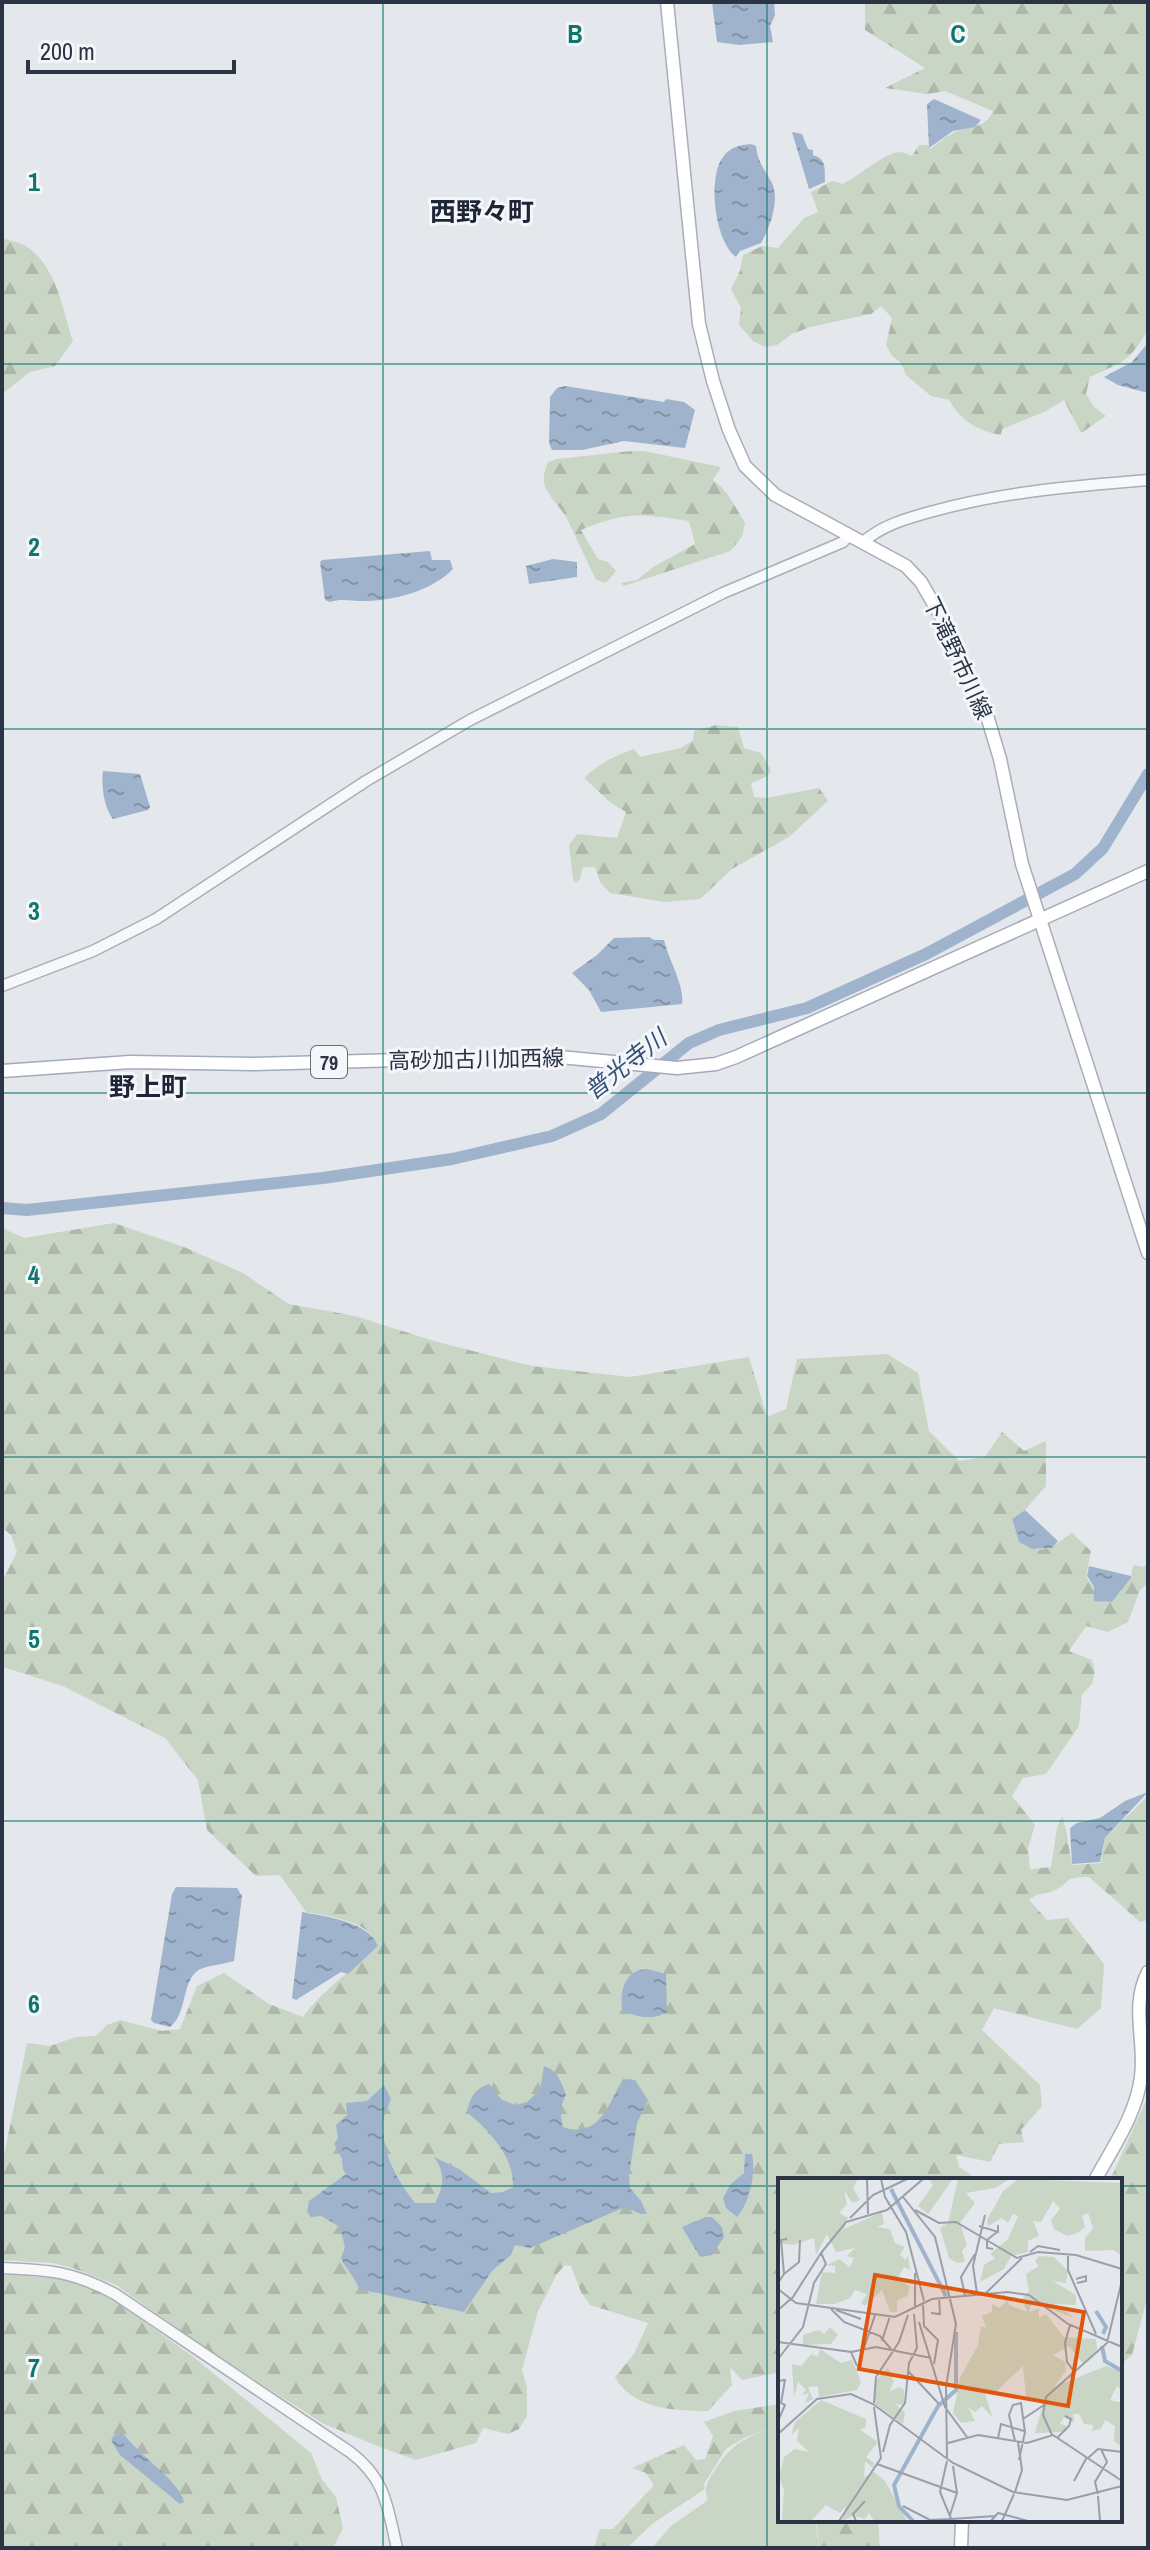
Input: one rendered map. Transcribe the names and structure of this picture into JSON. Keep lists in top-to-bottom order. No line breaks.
{"streets":{"main road":["下滝野市川線","高砂加古川加西線","79"]},"crossings":[["下滝野市川線","高砂加古川加西線"]],"districts":["西野々町","野上町"],"water":["普光寺川"],"scale_bar":"200 m","grid":{"columns":["B","C"],"rows":["1","2","3","4","5","6","7"]}}
